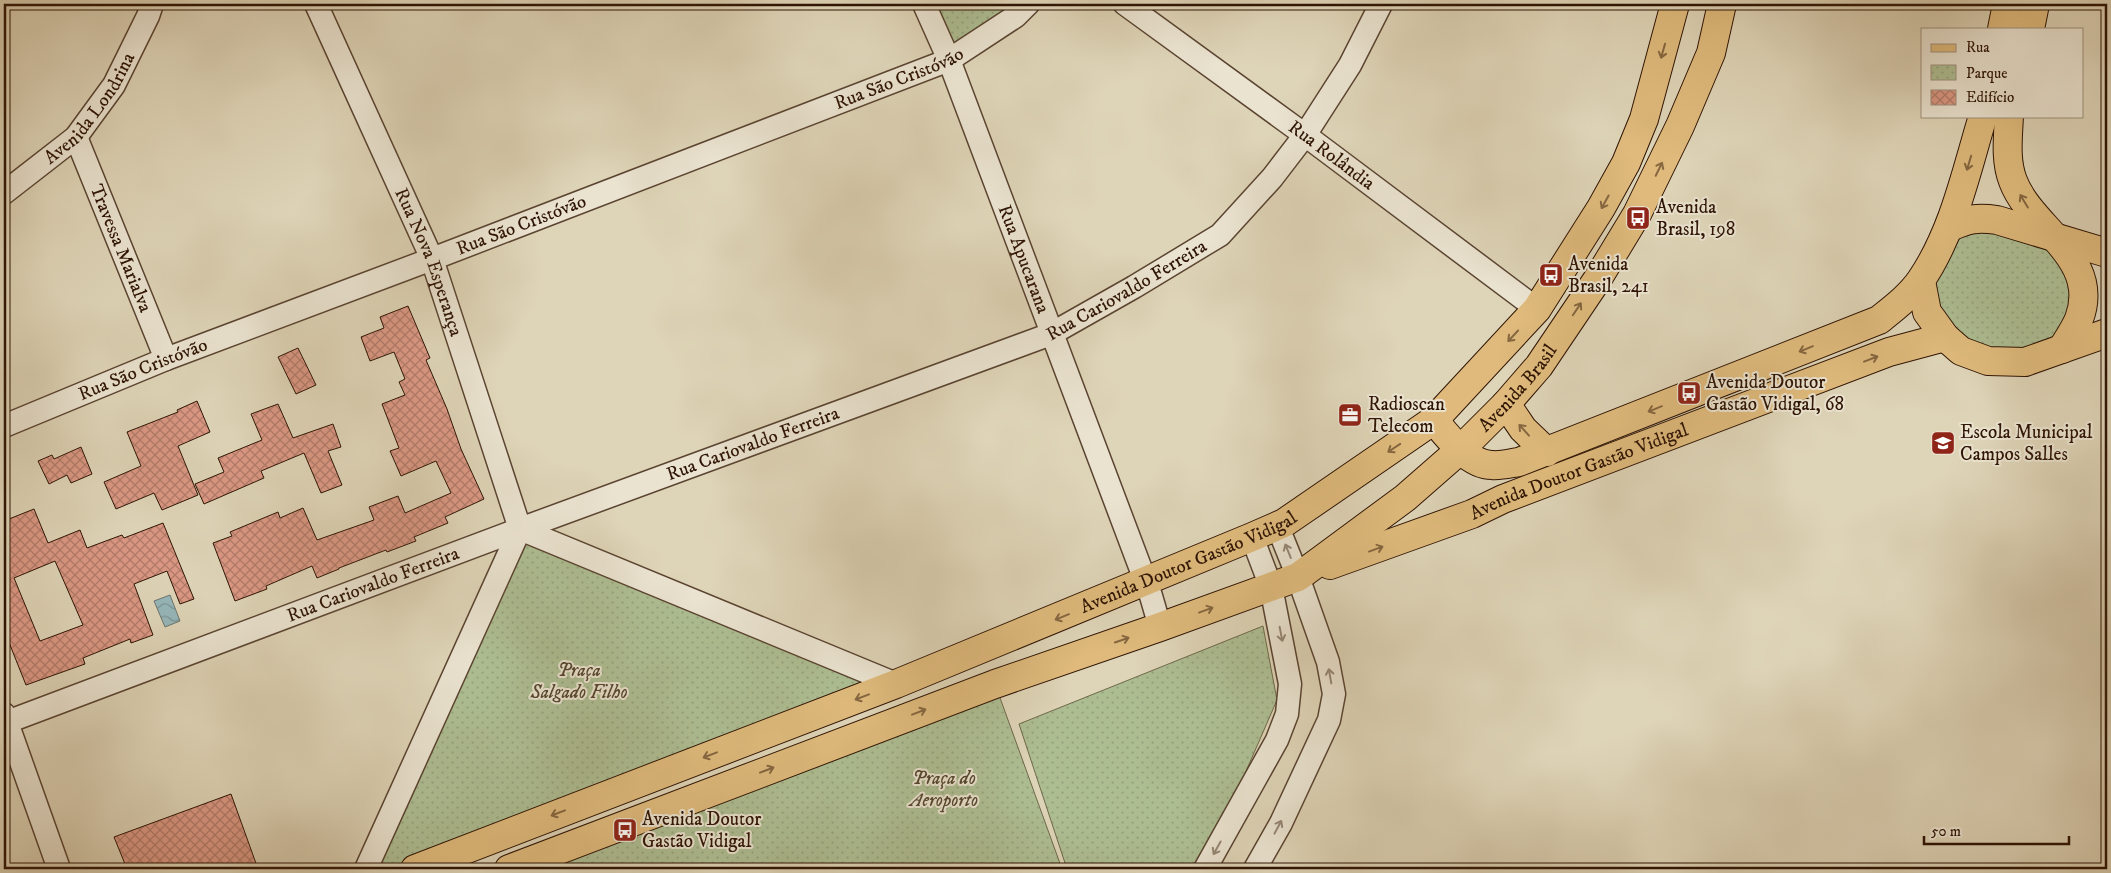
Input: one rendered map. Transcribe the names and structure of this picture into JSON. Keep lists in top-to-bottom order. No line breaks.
{"streets":{"main road":["Avenida Brasil","Avenida Doutor Gastão Vidigal"],"street":["Rua São Cristóvão","Avenida Londrina","Rua Rolândia","Travessa Marialva","Rua Apucarana","Rua Nova Esperança","Rua Cariovaldo Ferreira"]},"crossings":[["Rua São Cristóvão","Travessa Marialva"],["Rua São Cristóvão","Rua Apucarana"],["Rua São Cristóvão","Rua Nova Esperança"],["Avenida Londrina","Travessa Marialva"],["Rua Rolândia","Rua Cariovaldo Ferreira"],["Rua Rolândia","Avenida Brasil"],["Rua Apucarana","Rua Cariovaldo Ferreira"],["Rua Apucarana","Avenida Brasil"],["Rua Apucarana","Avenida Doutor Gastão Vidigal"],["Rua Nova Esperança","Rua Cariovaldo Ferreira"],["Avenida Brasil","Avenida Doutor Gastão Vidigal"]],"parks":["Praça Salgado Filho","Praça do Aeroporto"],"places":{"bus stop":["Avenida Brasil, 198","Avenida Brasil, 241","Avenida Doutor Gastão Vidigal, 68","Avenida Doutor Gastão Vidigal"],"office":["Radioscan Telecom"],"school or university":["Escola Municipal Campos Salles"]},"legend":["Rua","Parque","Edifício"],"scale_bar":"50 m"}
